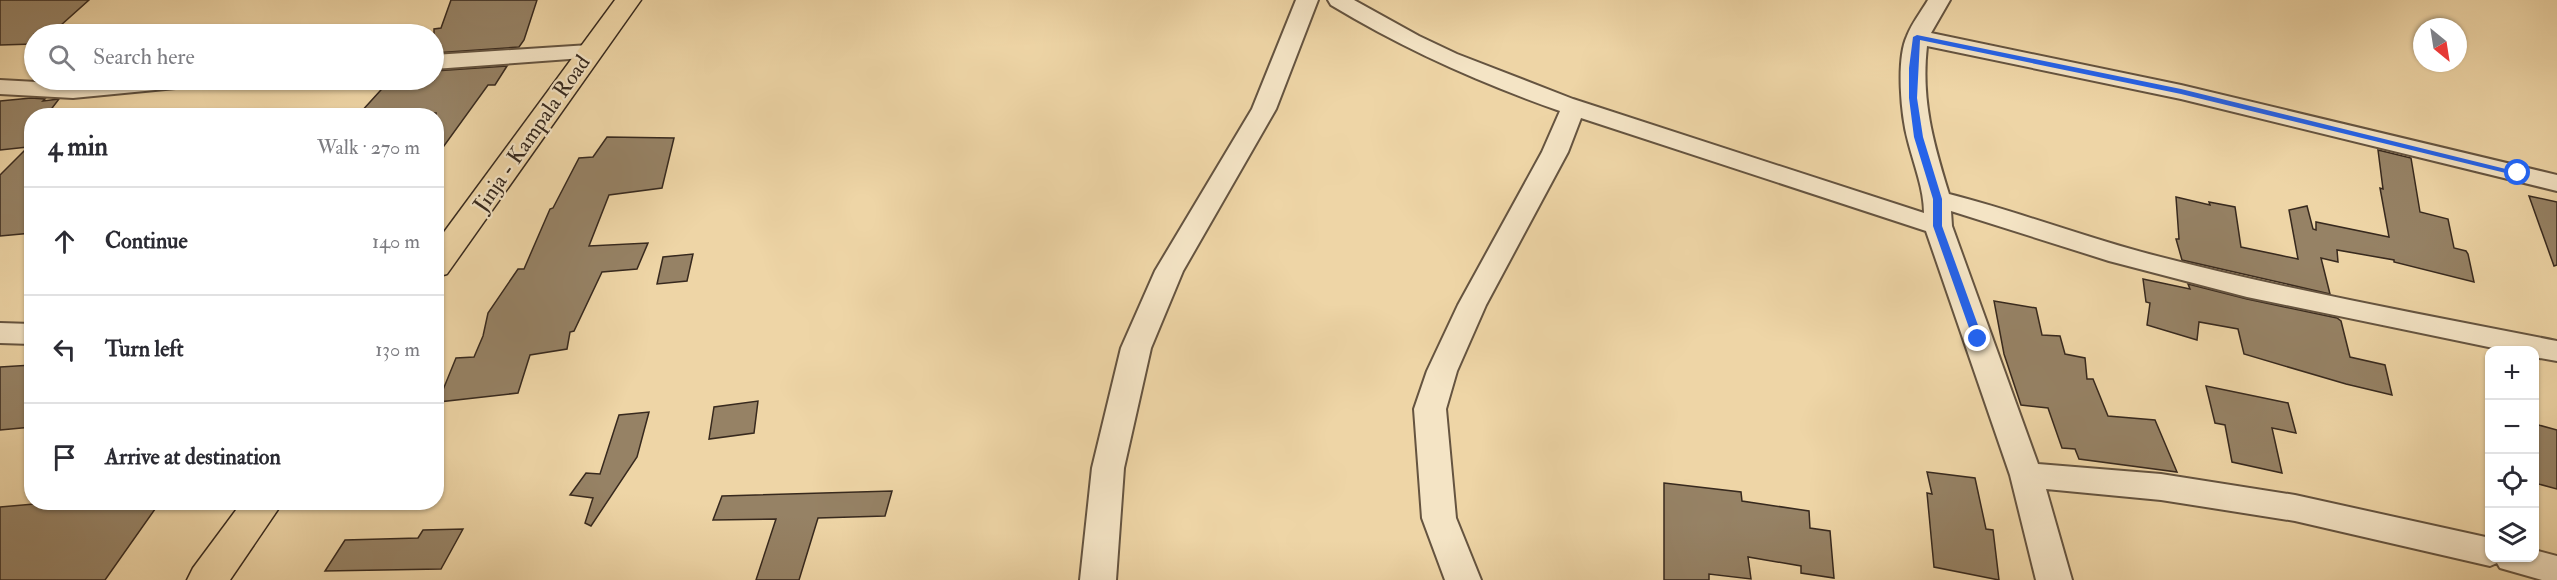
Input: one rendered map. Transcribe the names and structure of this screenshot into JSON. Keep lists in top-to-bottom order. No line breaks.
{"streets":{"highway":["Jinja - Kampala Road"]},"north":"bottom right","page":{"search":"Search here","heading":["4 min","Walk · 270 m"],"list":[["Continue","140 m"],["Turn left","130 m"],"Arrive at destination"],"map_buttons":["+","−"]}}
